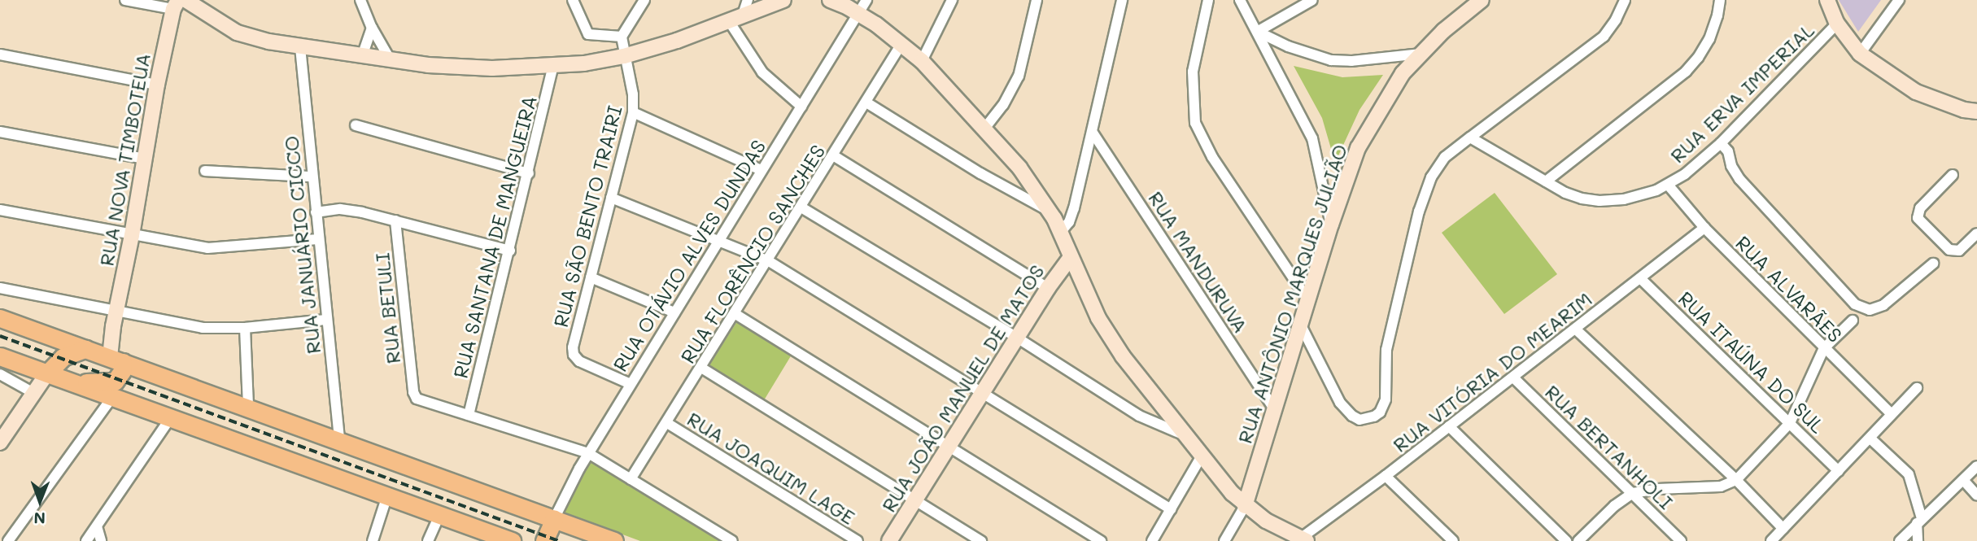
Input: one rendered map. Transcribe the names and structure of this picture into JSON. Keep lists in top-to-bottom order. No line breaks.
{"streets":{"main road":["RUA NOVA TIMBOTEUA","RUA ANTÔNIO MARQUES JULIÃO","RUA JOÃO MANUEL DE MATOS"],"street":["RUA ERVA IMPERIAL","RUA SÃO BENTO TRAIRI","RUA SANTANA DE MANGUEIRA","RUA JANUÁRIO CICCO","RUA FLORÊNCIO SANCHES","RUA OTÁVIO ALVES DUNDAS","RUA MANDURUVA","RUA ALVARÃES","RUA BETULI","RUA ITAÚNA DO SUL","RUA VITÓRIA DO MEARIM","RUA BERTANHOLI","RUA JOAQUIM LAGE"]},"crossings":[["RUA ERVA IMPERIAL","RUA ALVARÃES"],["RUA SÃO BENTO TRAIRI","RUA OTÁVIO ALVES DUNDAS"],["RUA SANTANA DE MANGUEIRA","RUA BETULI"],["RUA FLORÊNCIO SANCHES","RUA JOAQUIM LAGE"],["RUA MANDURUVA","RUA ANTÔNIO MARQUES JULIÃO"],["RUA ALVARÃES","RUA VITÓRIA DO MEARIM"],["RUA ITAÚNA DO SUL","RUA VITÓRIA DO MEARIM"],["RUA VITÓRIA DO MEARIM","RUA BERTANHOLI"]],"north":"bottom"}
